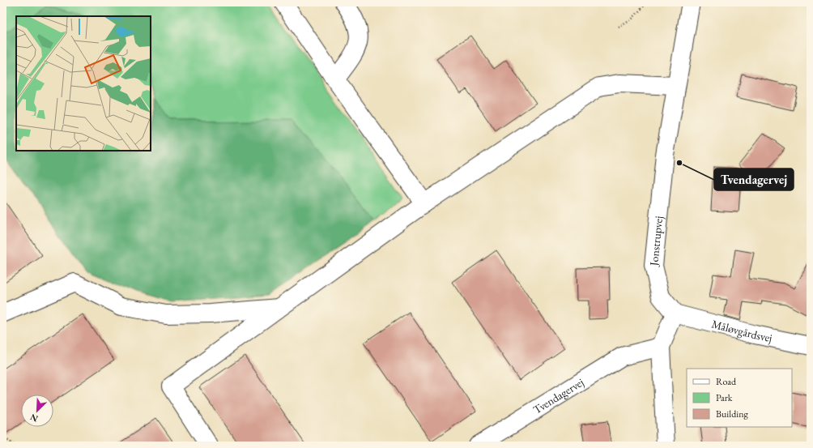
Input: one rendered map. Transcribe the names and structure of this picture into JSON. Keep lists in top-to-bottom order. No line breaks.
{"streets":{"street":["Jonstrupvej","Måløvgårdsvej","Tvendagervej"]},"crossings":[["Jonstrupvej","Måløvgårdsvej"]],"places":["Tvendagervej"],"legend":["Road","Park","Building"],"north":"bottom left"}
